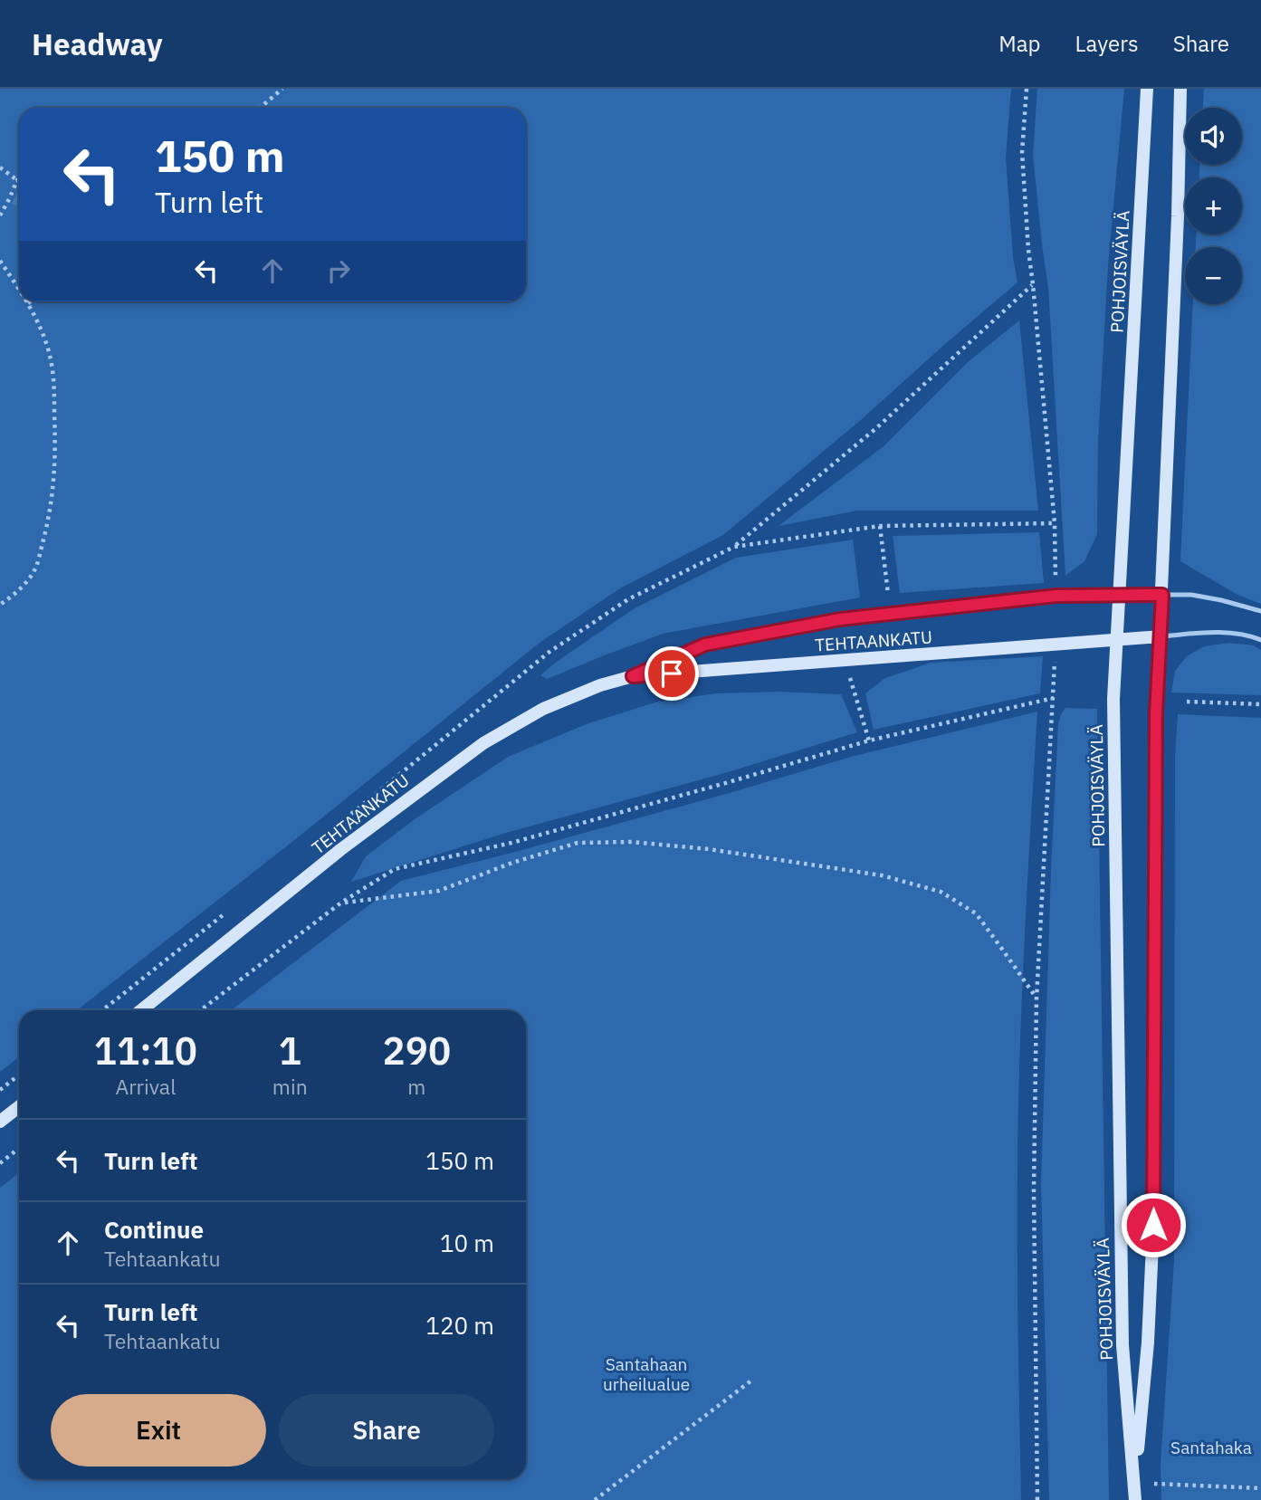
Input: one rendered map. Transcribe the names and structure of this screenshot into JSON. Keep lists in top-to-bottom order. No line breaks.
{"streets":{"main road":["POHJOISVÄYLÄ","TEHTAANKATU"]},"crossings":[["POHJOISVÄYLÄ","TEHTAANKATU"]],"parks":["Santahaan urheilualue","Santahaka"],"page":{"header":"Headway","nav":["Map","Layers","Share"],"map_buttons":["+","−"],"turn":["150 m","Turn left"],"eta":["11:10","Arrival","1","min","290","m"],"list":[{"name":"Turn left","value":"150 m"},{"name":"Continue","note":"Tehtaankatu","value":"10 m"},{"name":"Turn left","note":"Tehtaankatu","value":"120 m"}],"buttons":["Exit","Share"]}}
